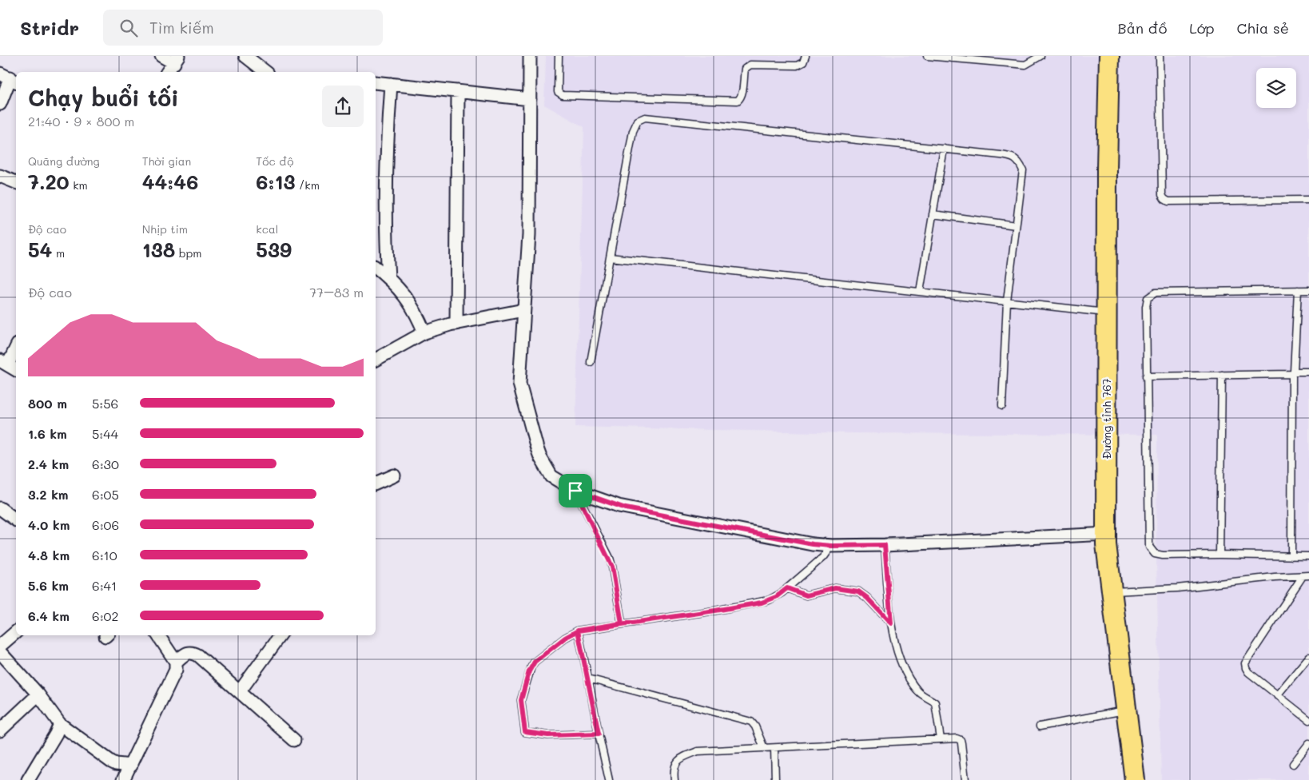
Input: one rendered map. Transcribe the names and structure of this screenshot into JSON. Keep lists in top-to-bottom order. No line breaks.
{"streets":{"main road":["Đường tỉnh 767"]},"page":{"header":"Stridr","search":"Tìm kiếm","nav":["Bản đồ","Lớp","Chia sẻ"],"heading":["Chạy buổi tối","21:40 · 9 × 800 m"],"stats":[["Quãng đường","7.20 km"],["Thời gian","44:46"],["Tốc độ","6:13 /km"],["Độ cao","54 m"],["Nhịp tim","138 bpm"],["kcal","539"]],"chart":["Độ cao","77–83 m"],"list":[{"name":"800 m","note":"5:56"},{"name":"1.6 km","note":"5:44"},{"name":"2.4 km","note":"6:30"},{"name":"3.2 km","note":"6:05"},{"name":"4.0 km","note":"6:06"},{"name":"4.8 km","note":"6:10"},{"name":"5.6 km","note":"6:41"},{"name":"6.4 km","note":"6:02"}]}}
